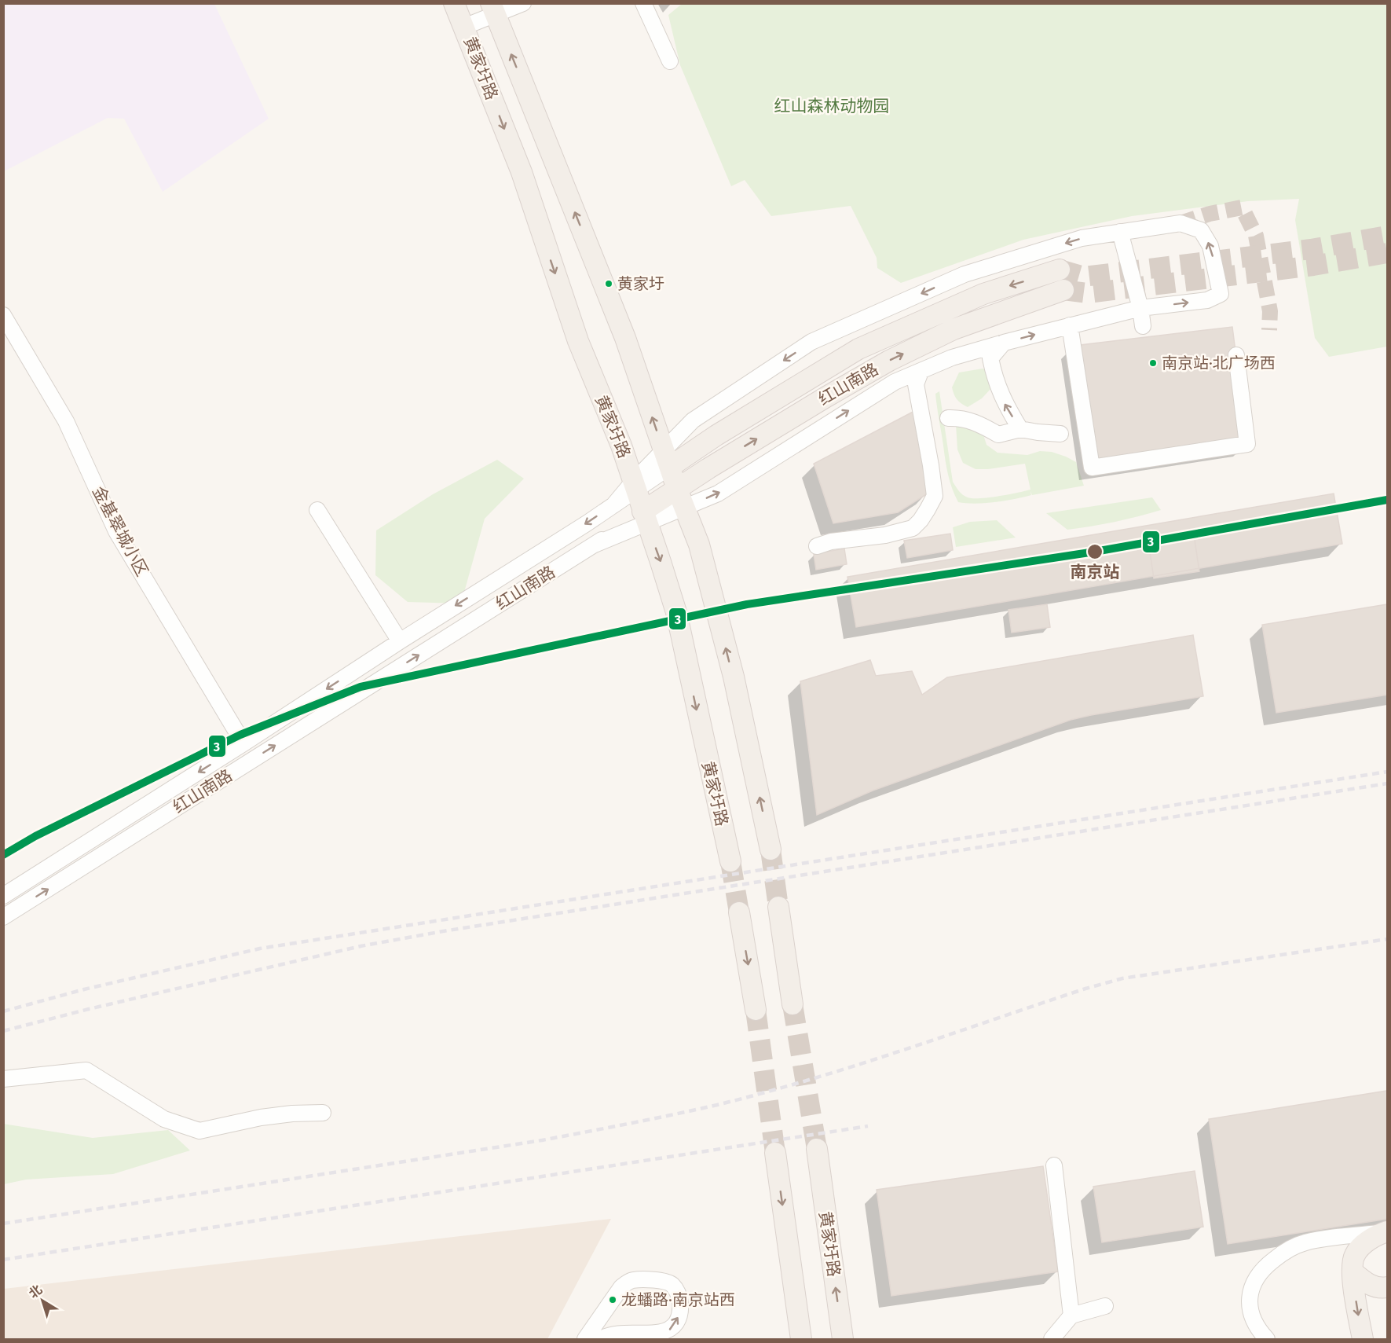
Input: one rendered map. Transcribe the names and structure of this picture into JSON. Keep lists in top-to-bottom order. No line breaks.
{"streets":{"main road":["黄家圩路","红山南路"],"street":["金基翠城小区"]},"crossings":[["黄家圩路","红山南路"],["红山南路","金基翠城小区"]],"parks":["红山森林动物园"],"places":["黄家圩","南京站·北广场西","南京站","龙蟠路·南京站西"],"lines":["transit line 3"],"north":"top left"}
